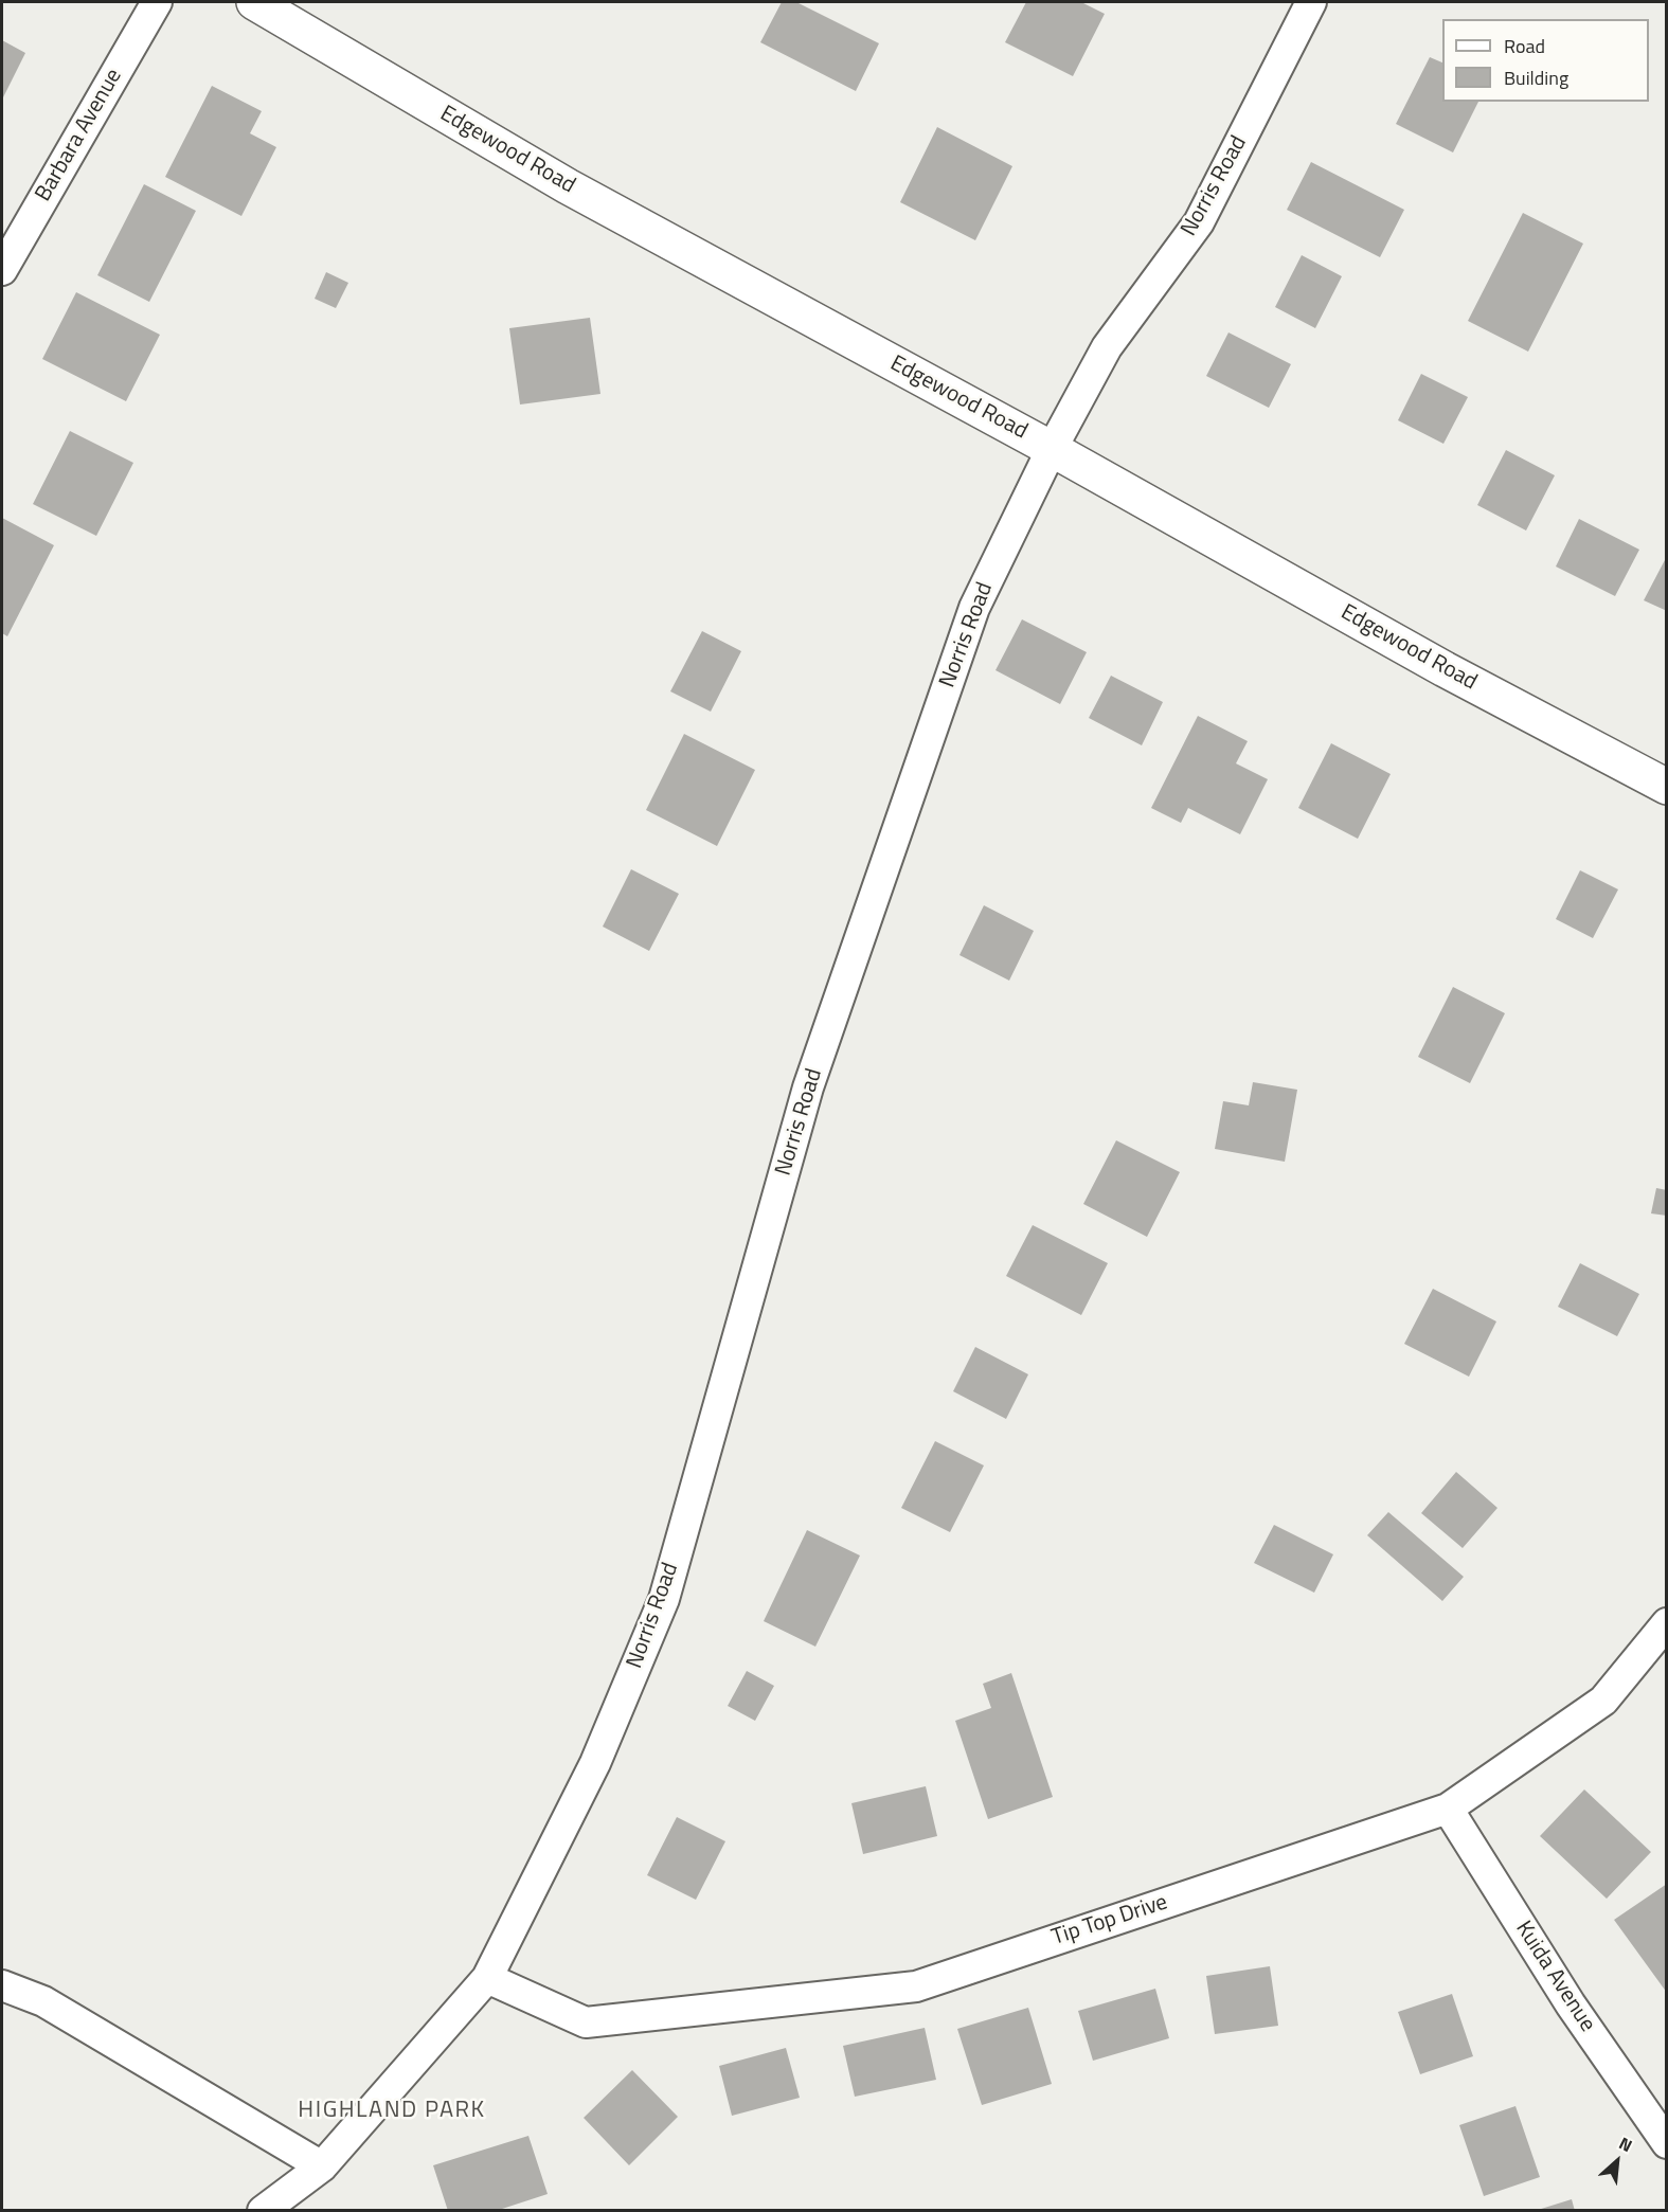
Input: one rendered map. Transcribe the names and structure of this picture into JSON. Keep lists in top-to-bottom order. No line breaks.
{"streets":{"street":["Barbara Avenue","Edgewood Road","Norris Road","Tip Top Drive","Kuida Avenue"]},"crossings":[["Edgewood Road","Norris Road"],["Norris Road","Tip Top Drive"],["Tip Top Drive","Kuida Avenue"]],"districts":["HIGHLAND PARK"],"legend":["Road","Building"],"north":"top right"}
